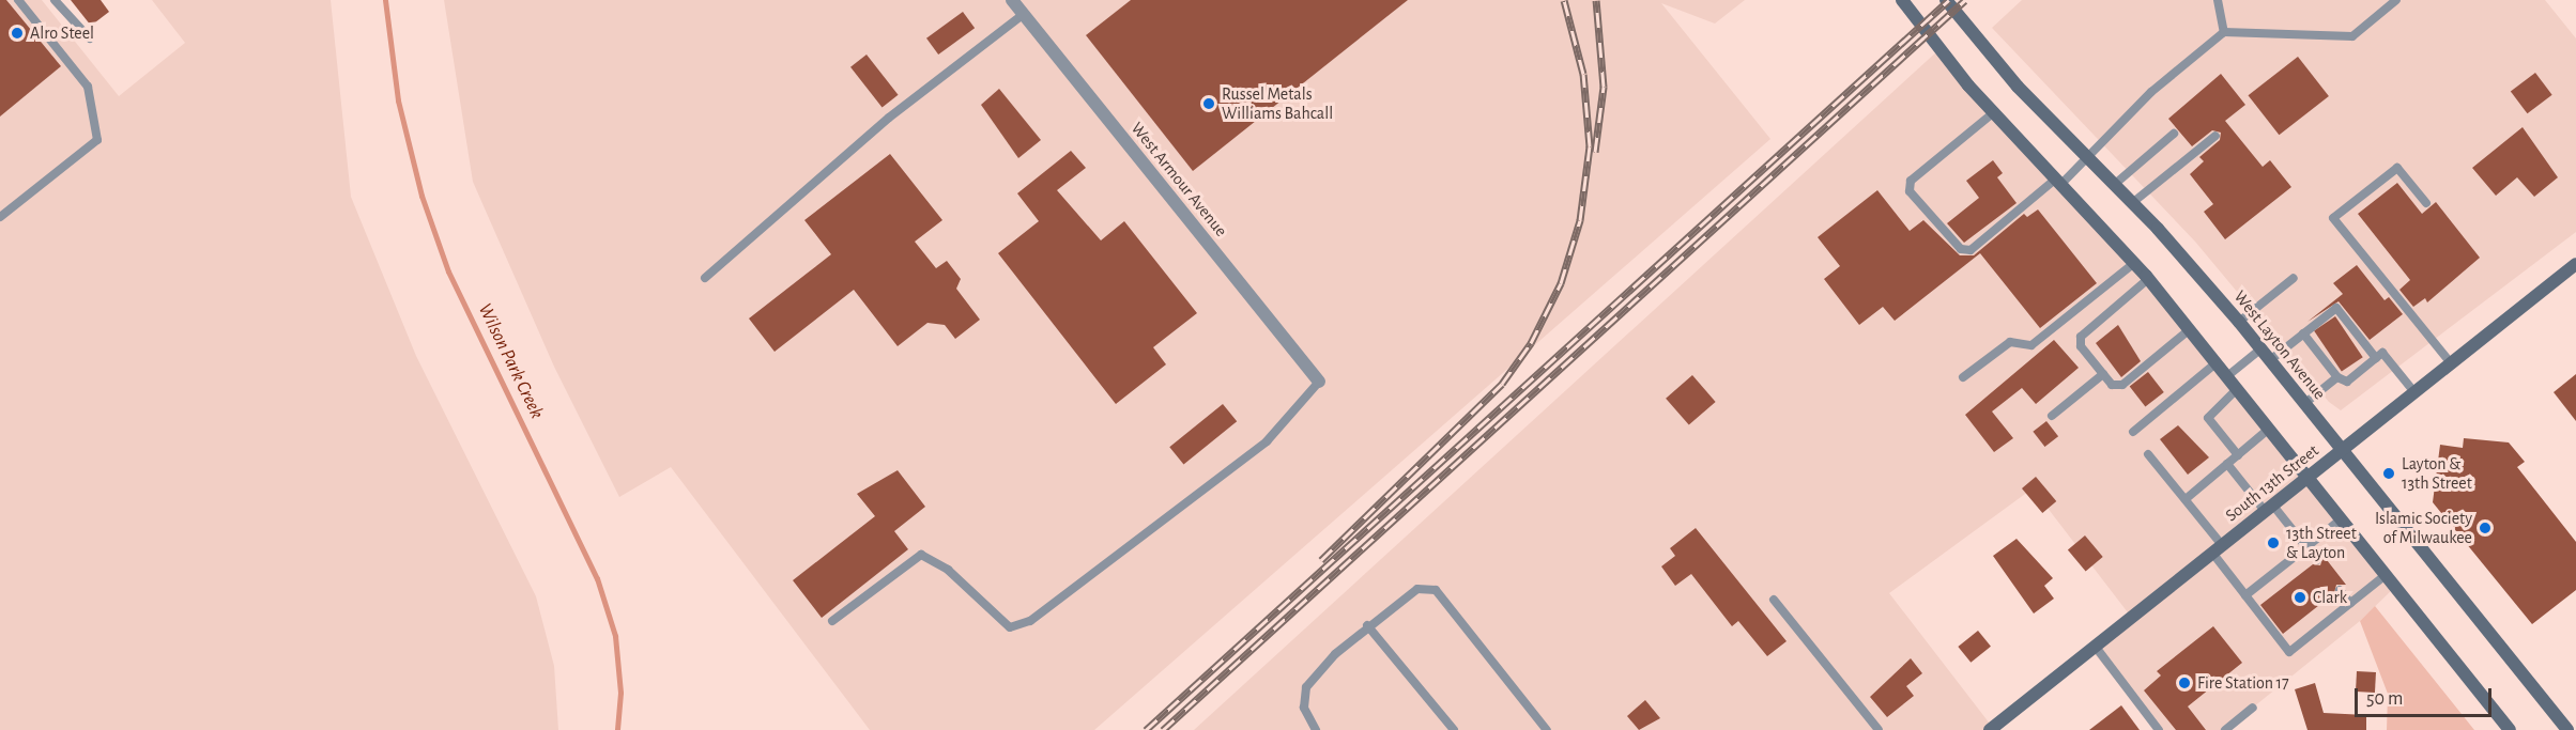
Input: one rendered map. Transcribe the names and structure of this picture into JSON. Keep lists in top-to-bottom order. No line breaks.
{"streets":{"main road":["West Layton Avenue","South 13th Street"],"street":["West Armour Avenue"]},"crossings":[["West Layton Avenue","South 13th Street"]],"water":["Wilson Park Creek"],"places":["Alro Steel","Russel Metals Williams Bahcall","Layton & 13th Street","Islamic Society of Milwaukee","13th Street & Layton","Clark","Fire Station 17"],"scale_bar":"50 m"}
